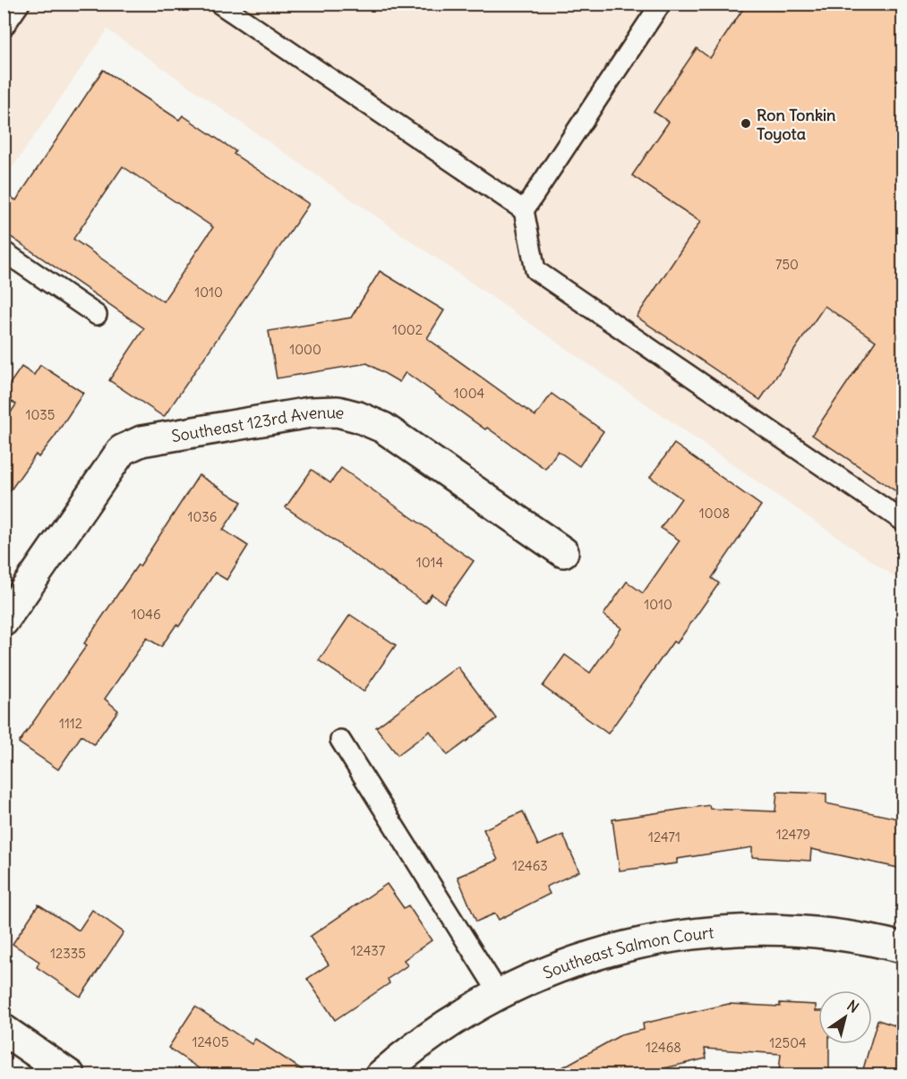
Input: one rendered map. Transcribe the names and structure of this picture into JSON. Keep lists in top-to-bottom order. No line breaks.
{"streets":{"street":["Southeast 123rd Avenue","Southeast Salmon Court"]},"places":["Ron Tonkin Toyota"],"house_numbers":["750","1010","1002","1000","1004","1035","1008","1036","1014","1010","1046","1112","12479","12471","12463","12437","12335","12405","12504","12468"],"north":"top right"}
